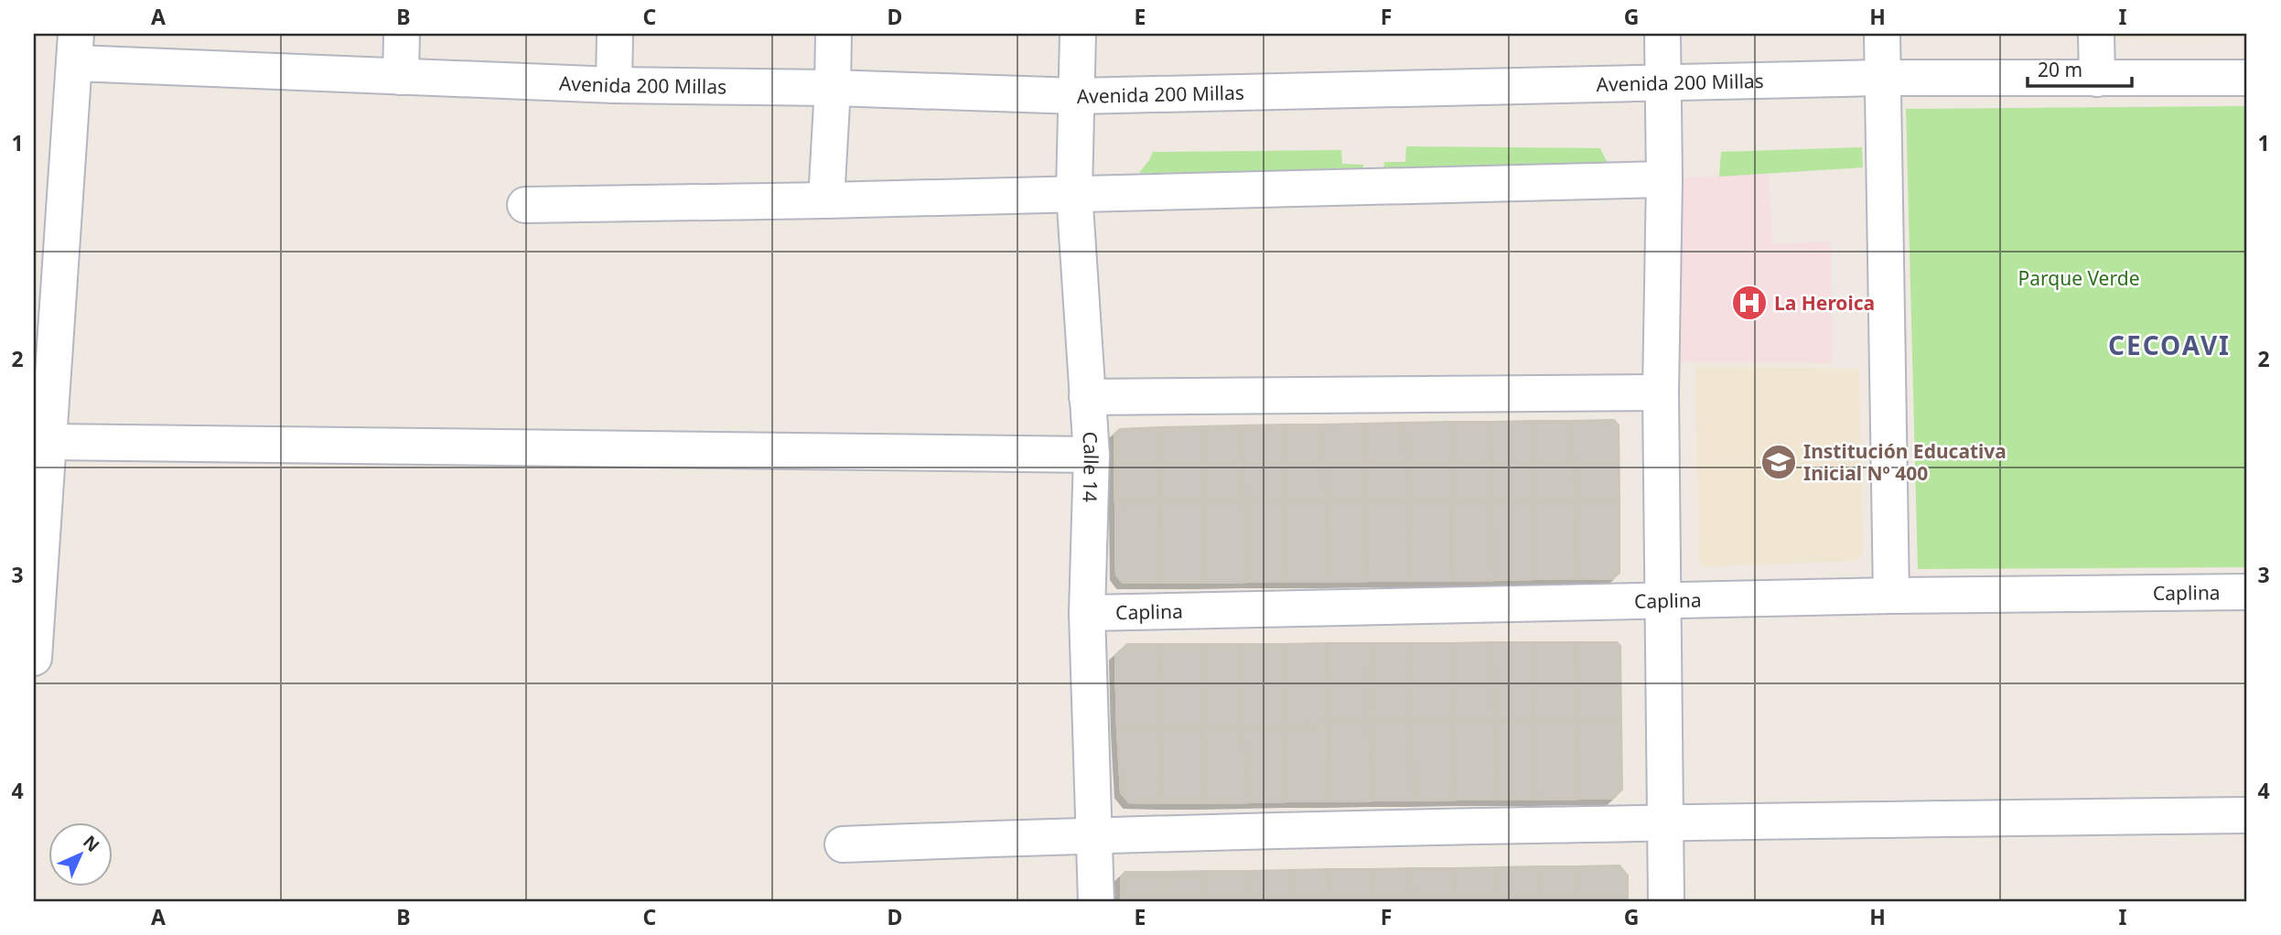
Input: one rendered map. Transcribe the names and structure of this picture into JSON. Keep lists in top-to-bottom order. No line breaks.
{"streets":{"street":["Avenida 200 Millas","Calle 14","Caplina"]},"crossings":[["Avenida 200 Millas","Calle 14"],["Calle 14","Caplina"]],"districts":["CECOAVI"],"parks":["Parque Verde"],"places":{"hospital":["La Heroica"],"school or university":["Institución Educativa Inicial Nº 400"]},"scale_bar":"20 m","north":"top right","grid":{"columns":["A","B","C","D","E","F","G","H","I"],"rows":["1","2","3","4"]}}
